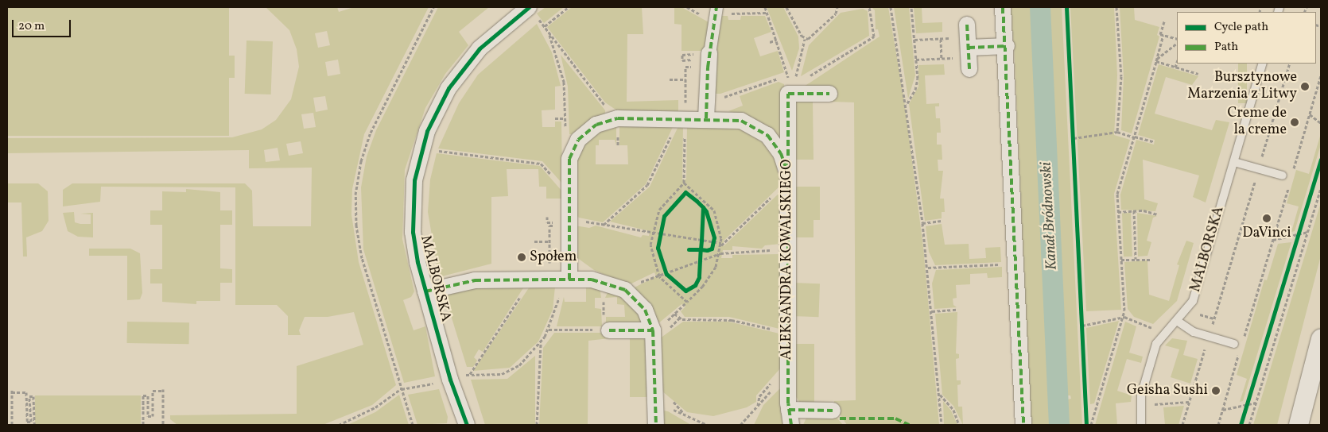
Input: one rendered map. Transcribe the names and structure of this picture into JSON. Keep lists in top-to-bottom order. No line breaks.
{"streets":{"street":["MALBORSKA","ALEKSANDRA KOWALSKIEGO"]},"water":["Kanał Bródnowski"],"places":["Bursztynowe Marzenia z Litwy","Creme de la creme","DaVinci","Społem","Geisha Sushi"],"legend":["Cycle path","Path"],"scale_bar":"20 m"}
